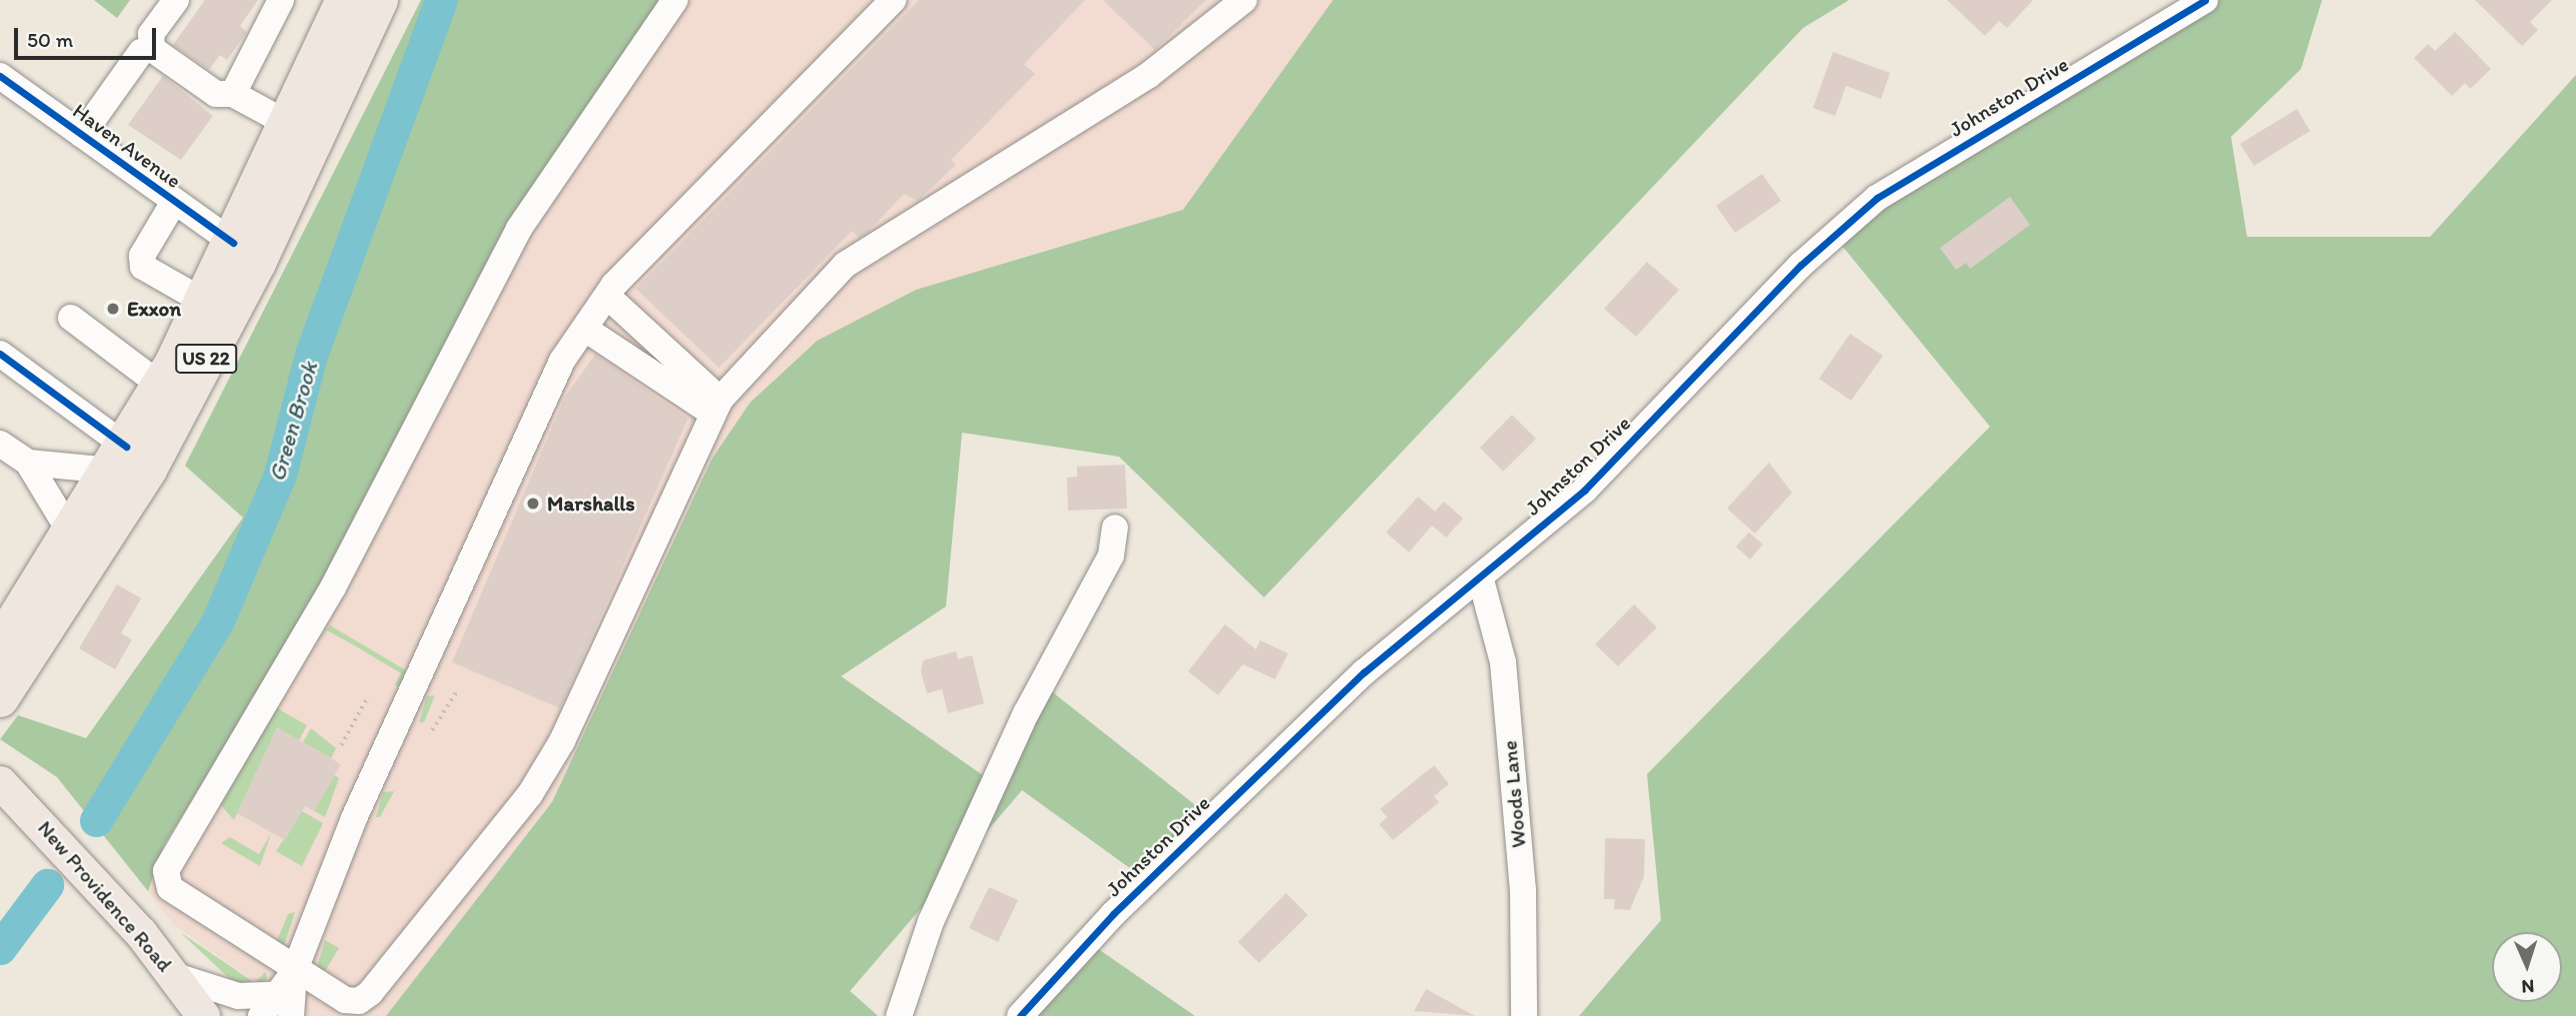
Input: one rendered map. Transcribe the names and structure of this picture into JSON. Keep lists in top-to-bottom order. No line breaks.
{"streets":{"highway":["US 22"],"main road":["New Providence Road"],"street":["Johnston Drive","Haven Avenue","Woods Lane"]},"crossings":[["Johnston Drive","Woods Lane"],["Haven Avenue","US 22"]],"water":["Green Brook"],"places":["Exxon","Marshalls"],"scale_bar":"50 m","north":"bottom"}
